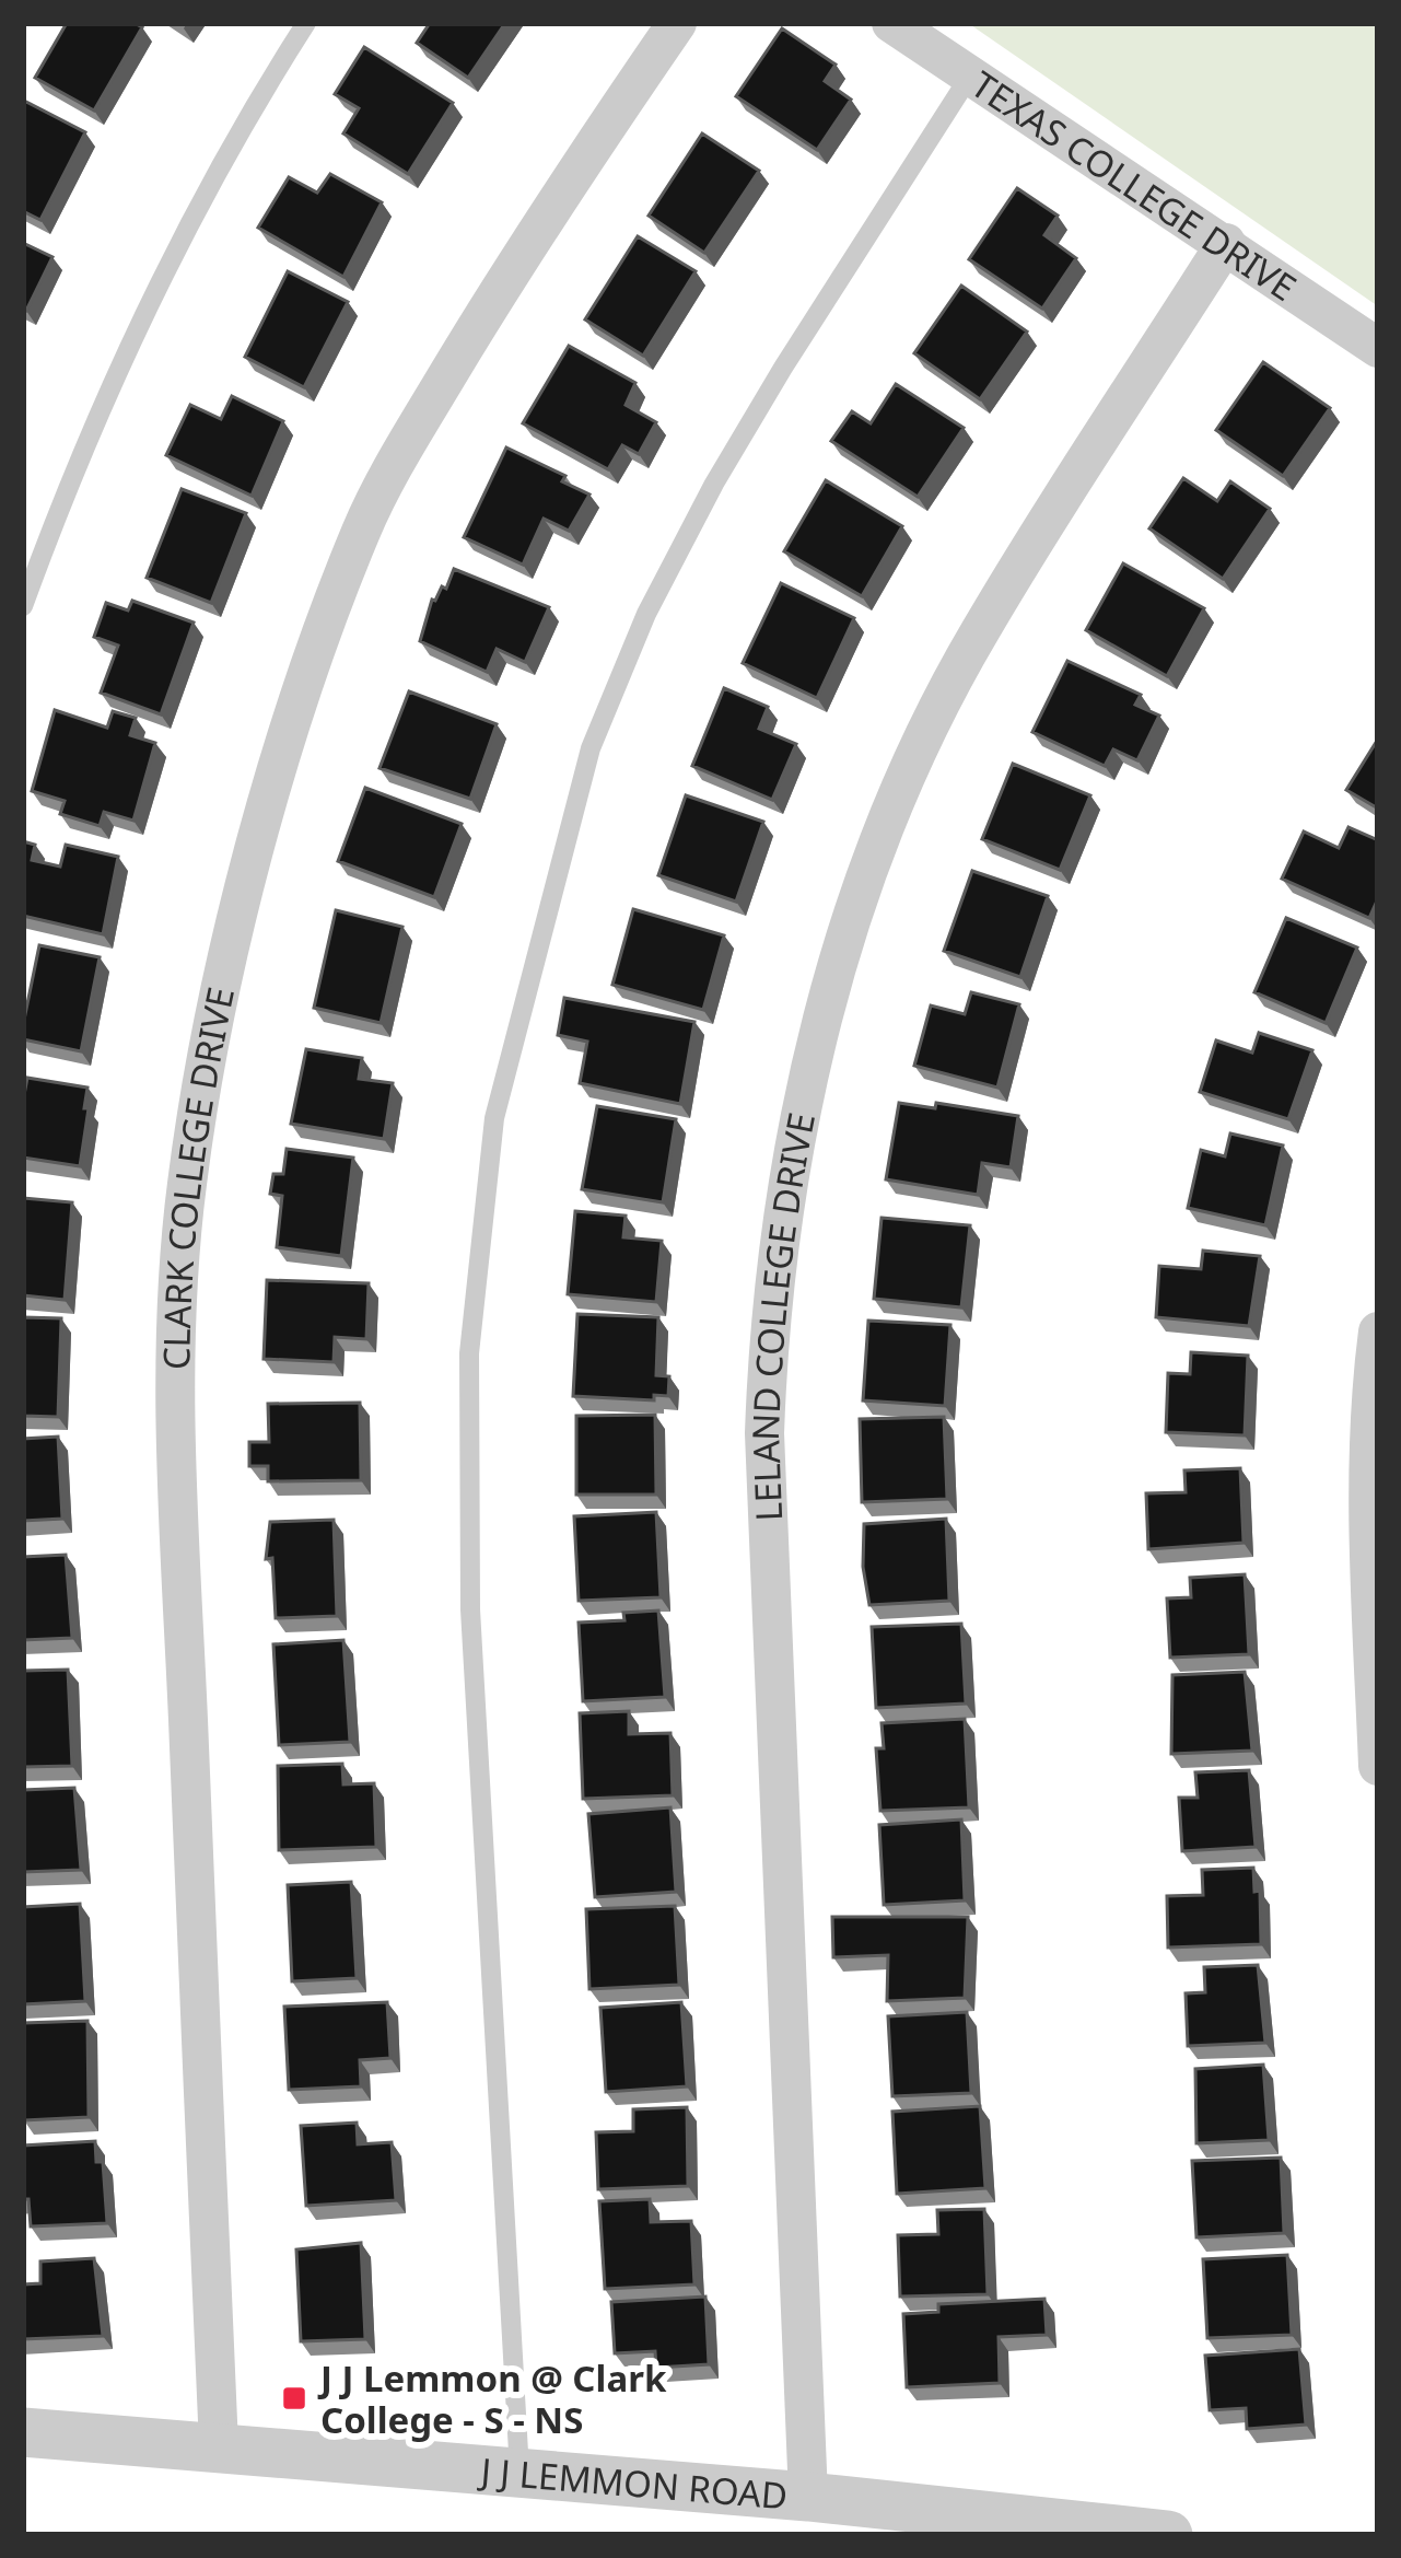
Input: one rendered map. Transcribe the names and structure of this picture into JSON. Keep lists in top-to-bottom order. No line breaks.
{"streets":{"street":["TEXAS COLLEGE DRIVE","CLARK COLLEGE DRIVE","LELAND COLLEGE DRIVE","J J LEMMON ROAD"]},"crossings":[["TEXAS COLLEGE DRIVE","LELAND COLLEGE DRIVE"],["CLARK COLLEGE DRIVE","J J LEMMON ROAD"],["LELAND COLLEGE DRIVE","J J LEMMON ROAD"]],"places":{"transit":["J J Lemmon @ Clark College - S - NS"]}}
